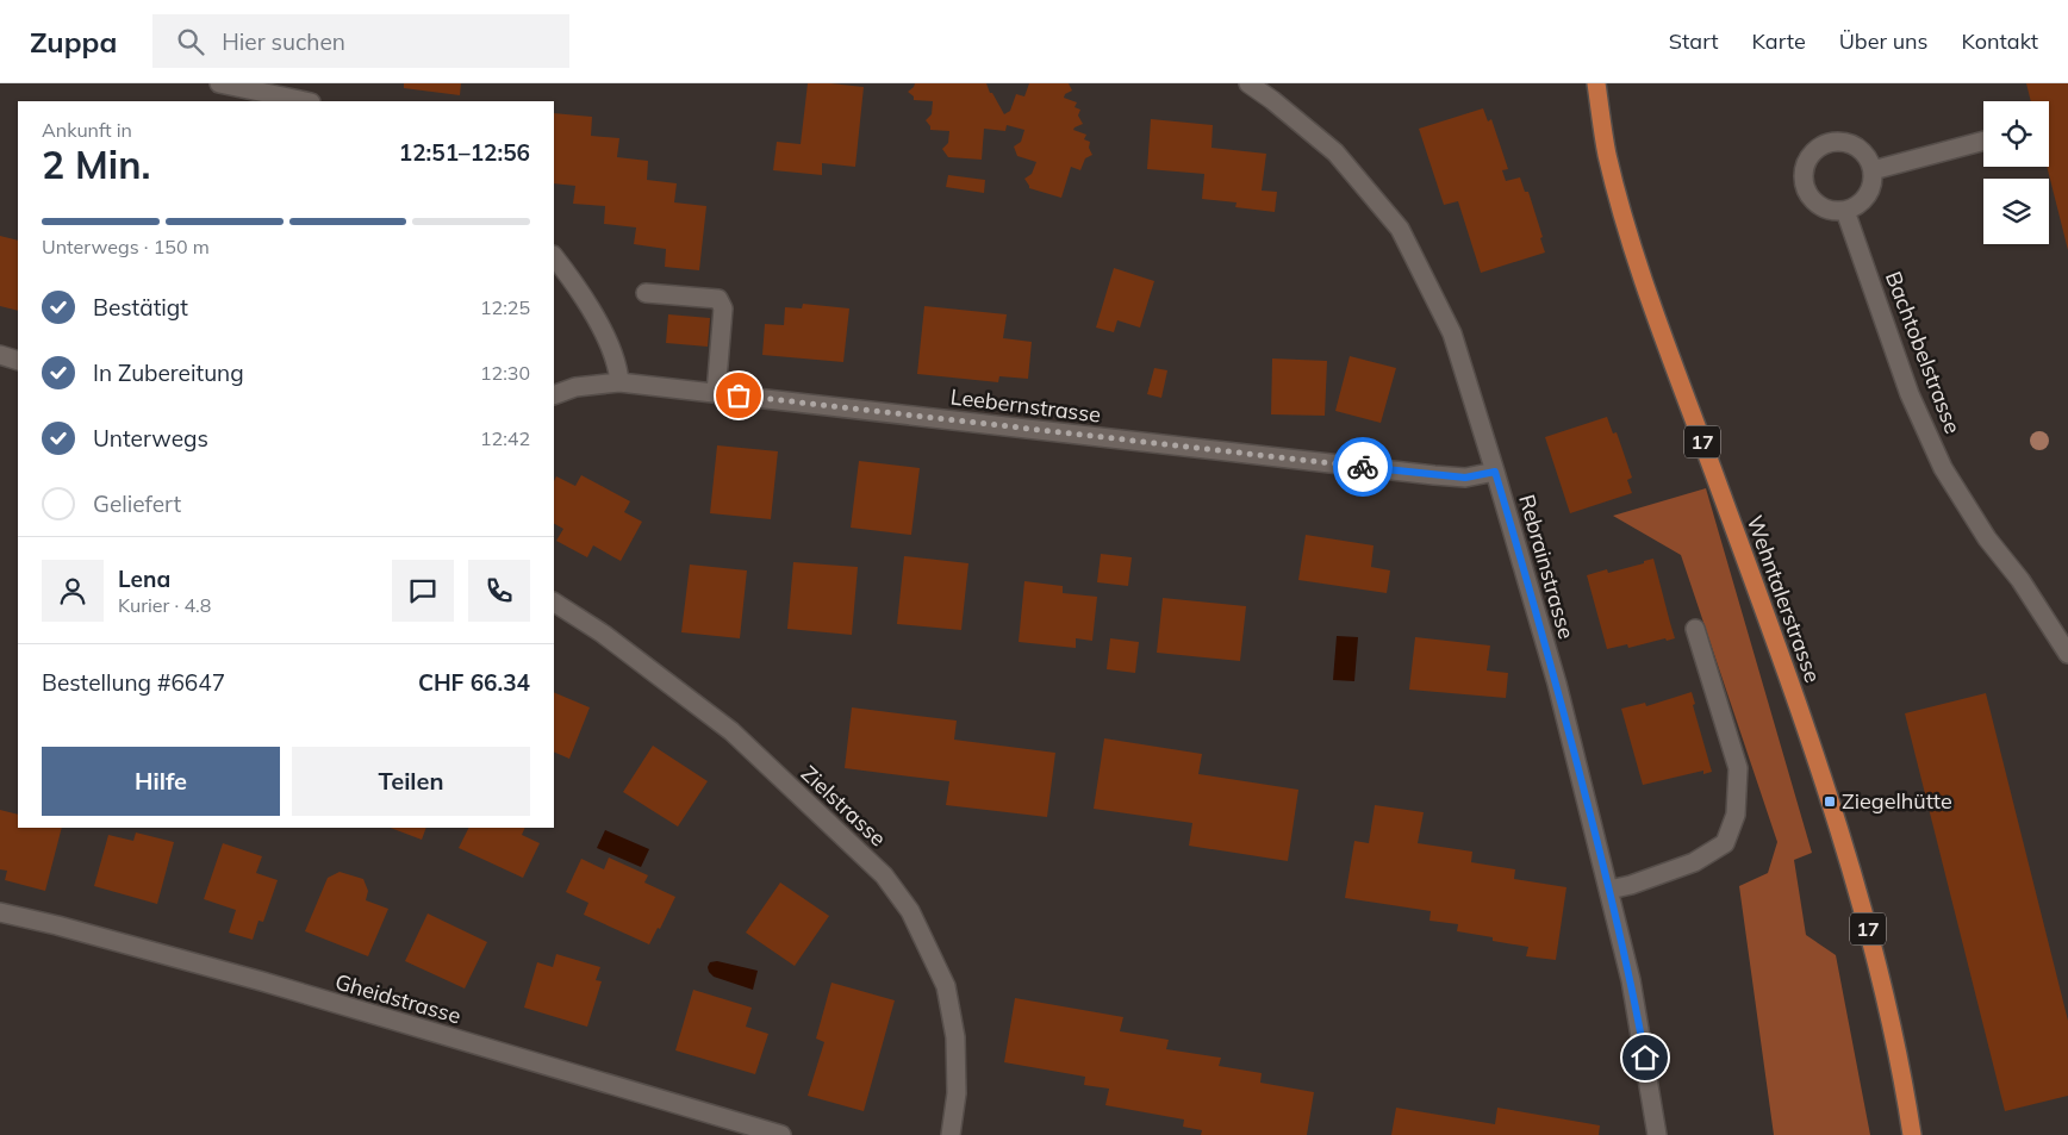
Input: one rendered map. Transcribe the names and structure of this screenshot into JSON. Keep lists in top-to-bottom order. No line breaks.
{"streets":{"main road":["17","Wehntalerstrasse"],"street":["Bachtobelstrasse","Leebernstrasse","Rebrainstrasse","Zielstrasse","Gheidstrasse"]},"crossings":[["Leebernstrasse","Rebrainstrasse"]],"places":{"transit":["Ziegelhütte"]},"page":{"header":"Zuppa","search":"Hier suchen","nav":["Start","Karte","Über uns","Kontakt"],"heading":["2 Min.","Ankunft in","12:51–12:56"],"panel":["Lena","Kurier · 4.8","Bestellung #6647","CHF 66.34"],"bar":"Unterwegs · 150 m","list":[["Bestätigt","12:25"],["In Zubereitung","12:30"],["Unterwegs","12:42"],"Geliefert"],"buttons":["Hilfe","Teilen"]}}
